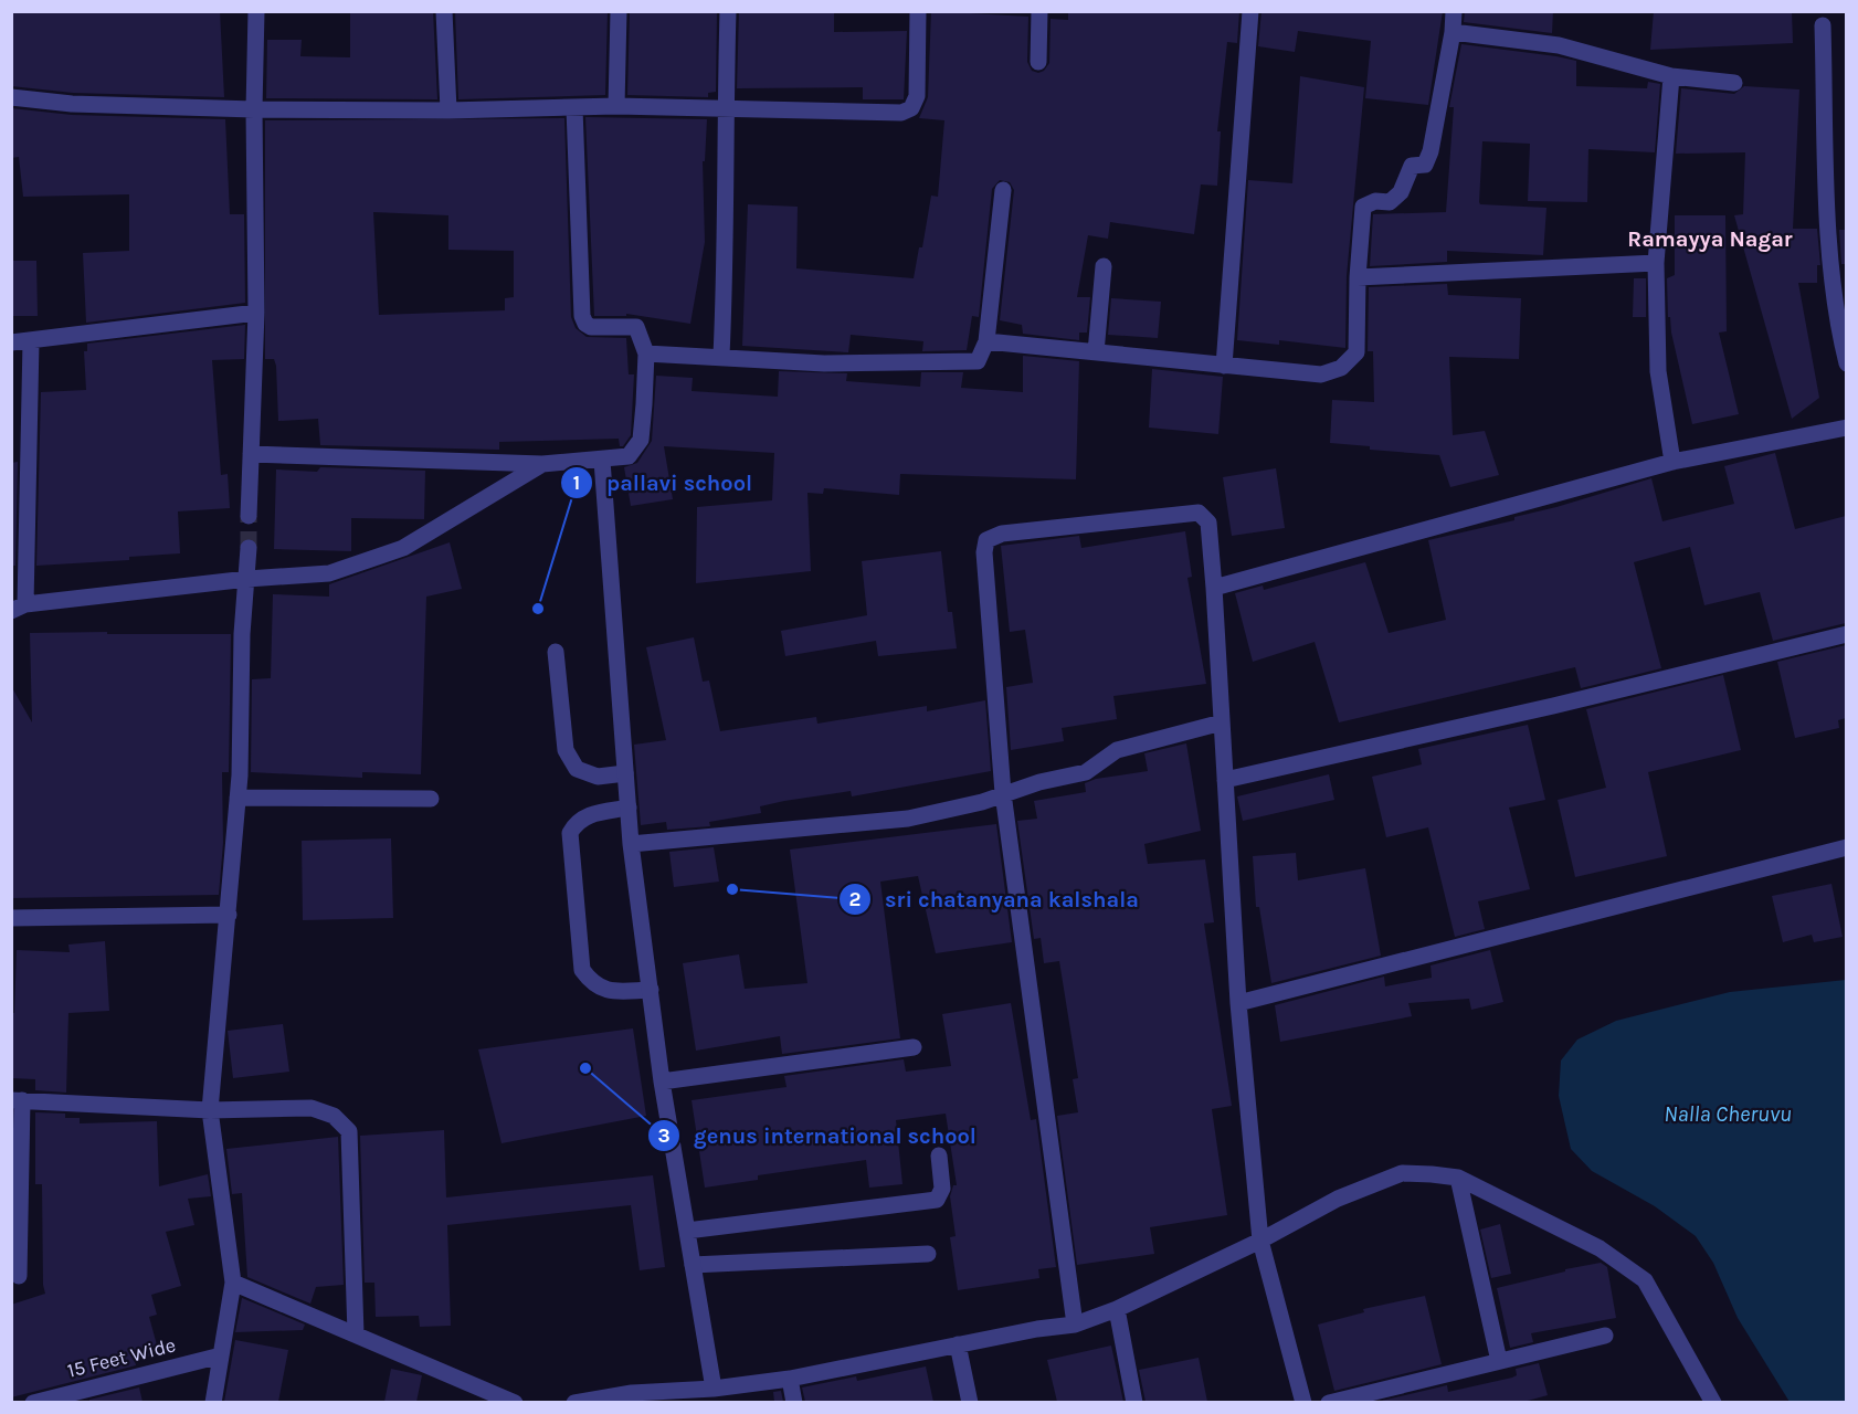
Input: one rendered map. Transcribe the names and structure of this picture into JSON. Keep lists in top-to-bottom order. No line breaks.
{"streets":{"street":["15 Feet Wide"]},"districts":["Ramayya Nagar"],"water":["Nalla Cheruvu"],"places":["pallavi school","sri chatanyana kalshala","genus international school"]}
